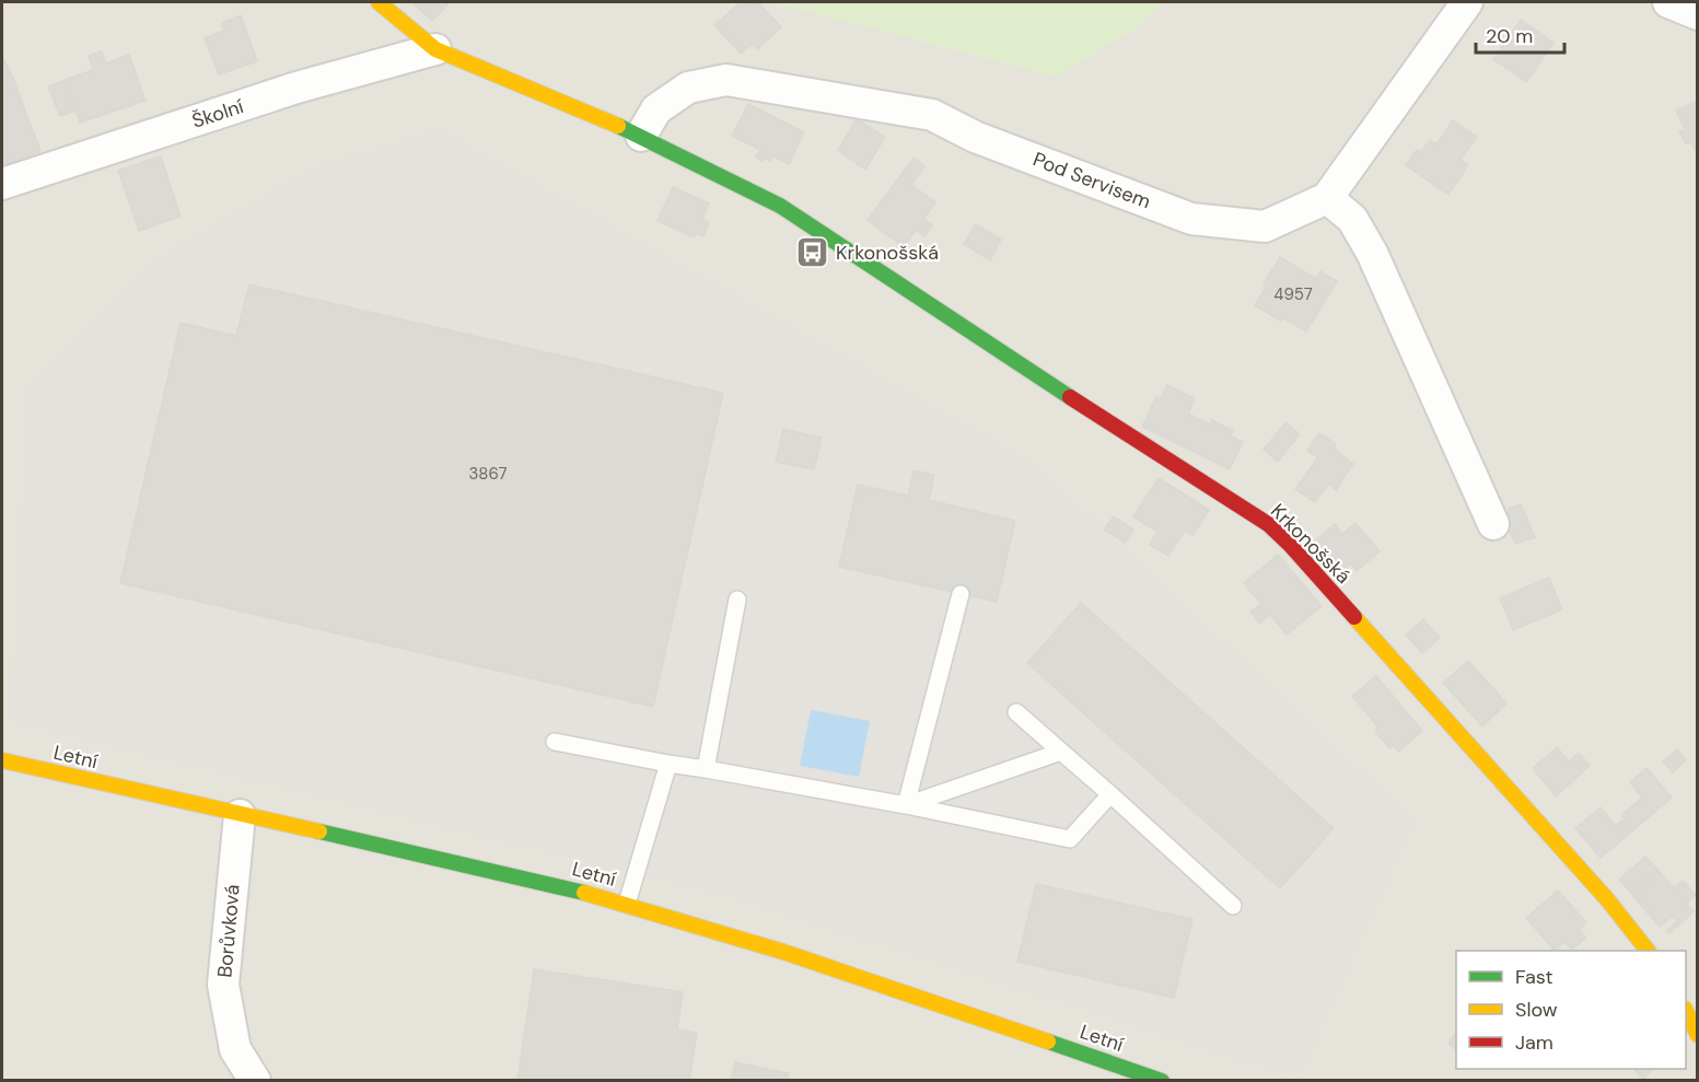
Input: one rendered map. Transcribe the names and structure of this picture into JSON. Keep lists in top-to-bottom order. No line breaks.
{"streets":{"street":["Školní","Pod Servisem","Krkonošská","Letní","Borůvková"]},"crossings":[["Školní","Krkonošská"],["Pod Servisem","Krkonošská"],["Letní","Borůvková"]],"places":{"bus stop":["Krkonošská"]},"house_numbers":["4957","3867"],"legend":["Fast","Slow","Jam"],"scale_bar":"20 m"}
